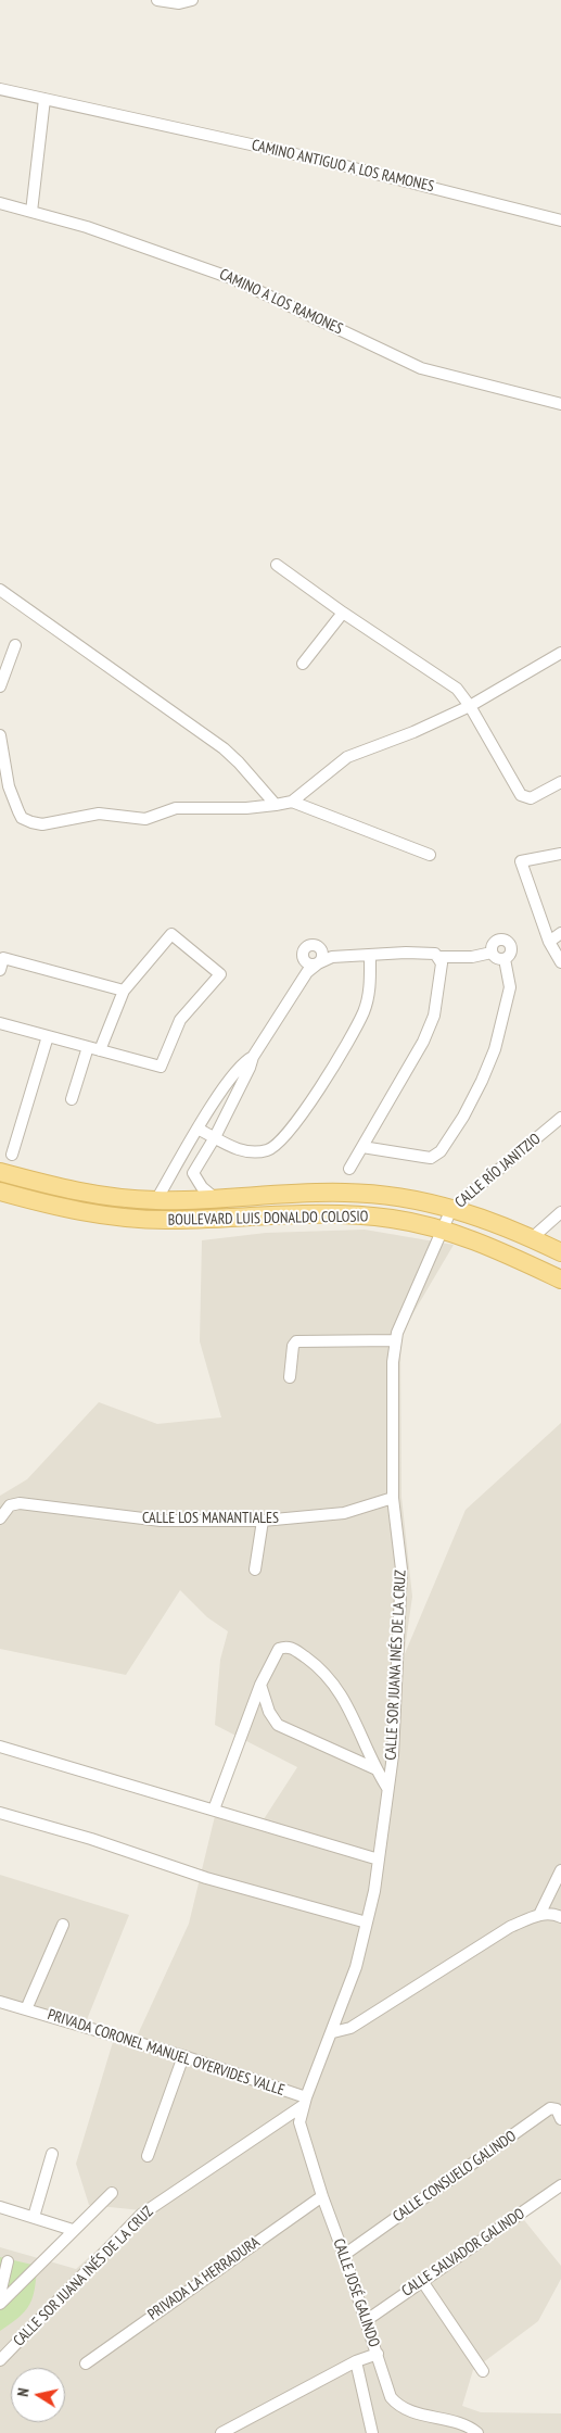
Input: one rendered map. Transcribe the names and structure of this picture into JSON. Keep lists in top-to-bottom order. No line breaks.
{"streets":{"main road":["BOULEVARD LUIS DONALDO COLOSIO"],"street":["CAMINO ANTIGUO A LOS RAMONES","CAMINO A LOS RAMONES","CALLE RÍO JANITZIO","CALLE LOS MANANTIALES","CALLE SOR JUANA INÉS DE LA CRUZ","PRIVADA CORONEL MANUEL OYERVIDES VALLE","CALLE CONSUELO GALINDO","CALLE SALVADOR GALINDO","PRIVADA LA HERRADURA","CALLE JOSÉ GALINDO"]},"crossings":[["CALLE RÍO JANITZIO","BOULEVARD LUIS DONALDO COLOSIO"],["CALLE RÍO JANITZIO","CALLE SOR JUANA INÉS DE LA CRUZ"],["BOULEVARD LUIS DONALDO COLOSIO","CALLE SOR JUANA INÉS DE LA CRUZ"],["CALLE LOS MANANTIALES","CALLE SOR JUANA INÉS DE LA CRUZ"],["CALLE SOR JUANA INÉS DE LA CRUZ","PRIVADA CORONEL MANUEL OYERVIDES VALLE"],["CALLE SOR JUANA INÉS DE LA CRUZ","CALLE JOSÉ GALINDO"],["PRIVADA CORONEL MANUEL OYERVIDES VALLE","CALLE JOSÉ GALINDO"],["CALLE CONSUELO GALINDO","CALLE JOSÉ GALINDO"],["CALLE SALVADOR GALINDO","CALLE JOSÉ GALINDO"],["PRIVADA LA HERRADURA","CALLE JOSÉ GALINDO"]],"north":"left"}
